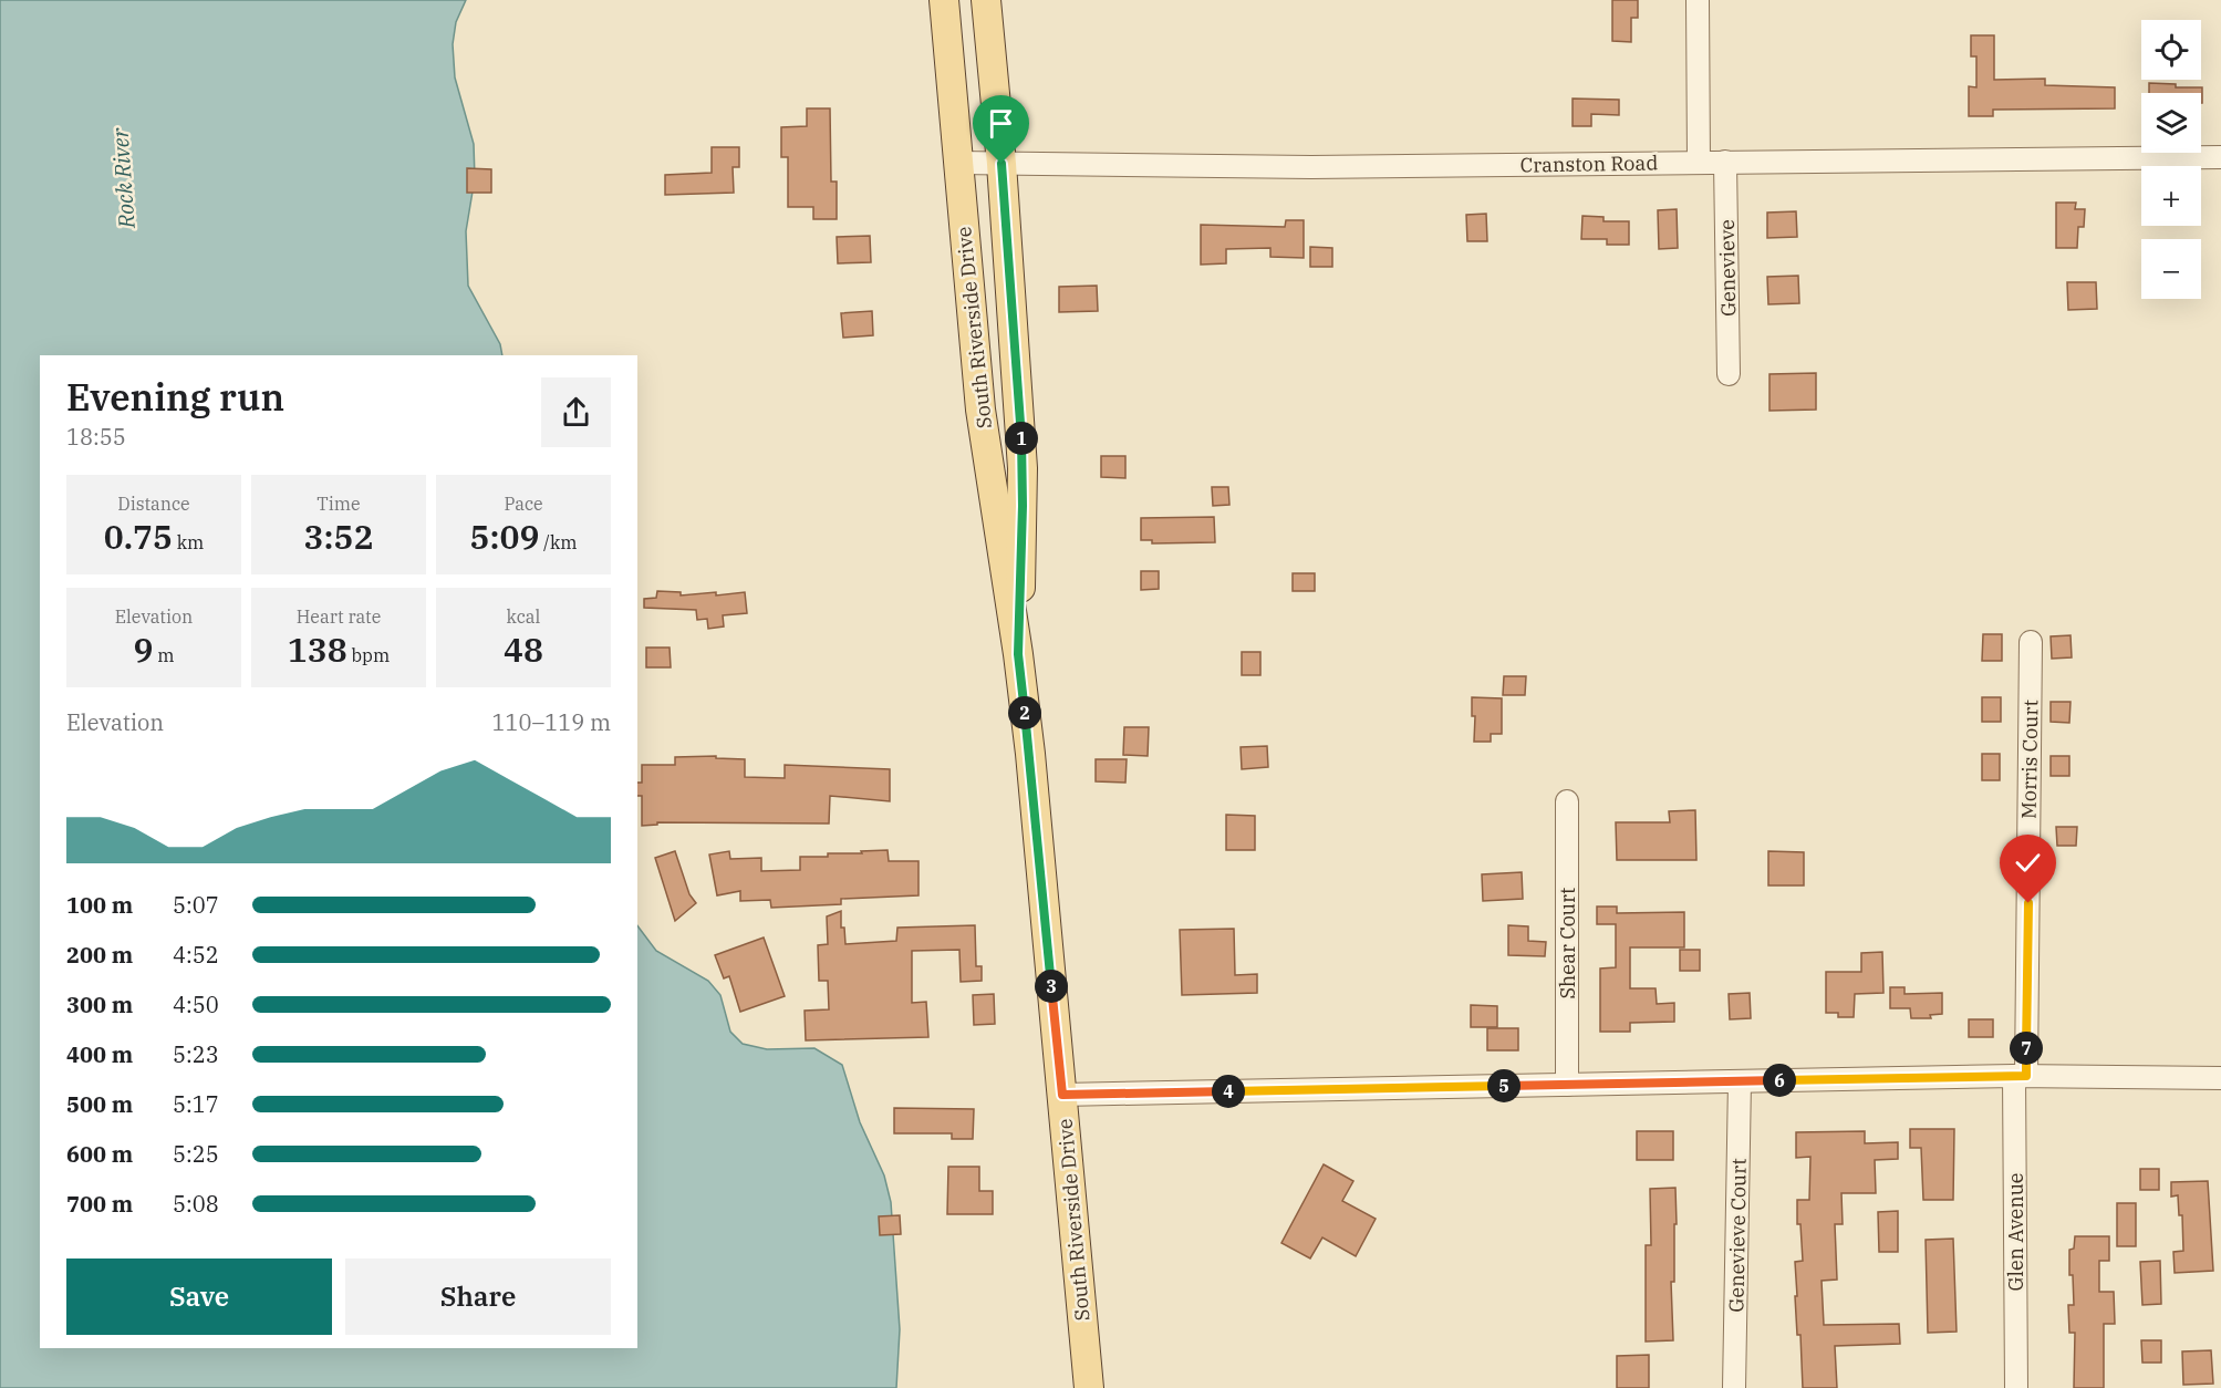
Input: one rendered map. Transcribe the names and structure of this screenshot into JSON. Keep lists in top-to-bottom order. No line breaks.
{"streets":{"main road":["South Riverside Drive"],"street":["Cranston Road","Genevieve","Morris Court","Shear Court","Glen Avenue","Genevieve Court"]},"crossings":[["Cranston Road","Genevieve"],["Cranston Road","South Riverside Drive"],["Morris Court","Glen Avenue"]],"water":["Rock River"],"page":{"map_buttons":["+","−"],"heading":["Evening run","18:55"],"pins":["1","2","3","7","6","5","4"],"stats":[["Distance","0.75 km"],["Time","3:52"],["Pace","5:09 /km"],["Elevation","9 m"],["Heart rate","138 bpm"],["kcal","48"]],"chart":["Elevation","110–119 m"],"list":[{"name":"100 m","note":"5:07"},{"name":"200 m","note":"4:52"},{"name":"300 m","note":"4:50"},{"name":"400 m","note":"5:23"},{"name":"500 m","note":"5:17"},{"name":"600 m","note":"5:25"},{"name":"700 m","note":"5:08"}],"buttons":["Save","Share"]}}
